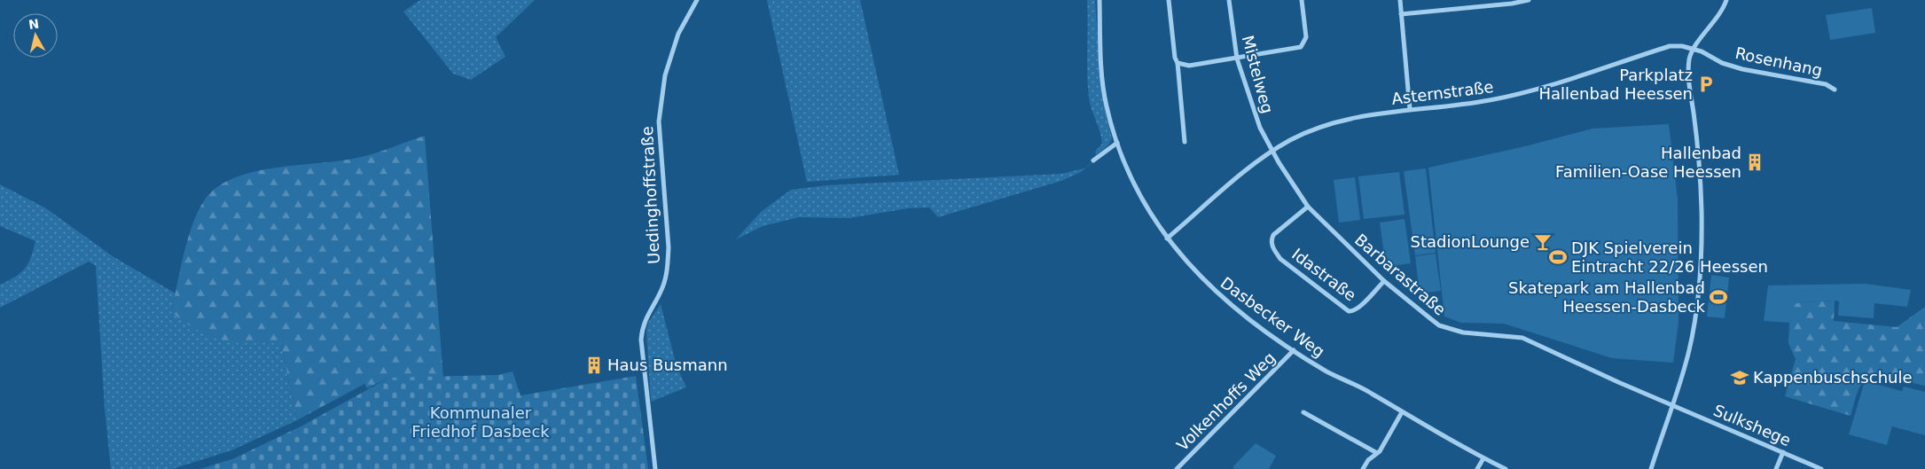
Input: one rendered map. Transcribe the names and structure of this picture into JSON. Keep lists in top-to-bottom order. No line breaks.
{"streets":{"street":["Rosenhang","Mistelweg","Asternstraße","Uedinghoffstraße","Idastraße","Barbarastraße","Dasbecker Weg","Volkenhoffs Weg","Sulkshege"]},"crossings":[["Rosenhang","Asternstraße"],["Mistelweg","Asternstraße"],["Mistelweg","Barbarastraße"],["Asternstraße","Barbarastraße"],["Asternstraße","Dasbecker Weg"],["Idastraße","Barbarastraße"],["Barbarastraße","Sulkshege"],["Dasbecker Weg","Volkenhoffs Weg"]],"parks":["Kommunaler Friedhof Dasbeck"],"places":{"parking":["Parkplatz Hallenbad Heessen"],"building":["Hallenbad Familien-Oase Heessen","Haus Busmann"],"bar":["StadionLounge"],"sports":["DJK Spielverein Eintracht 22/26 Heessen","Skatepark am Hallenbad Heessen-Dasbeck"],"school or university":["Kappenbuschschule"]},"north":"top"}
